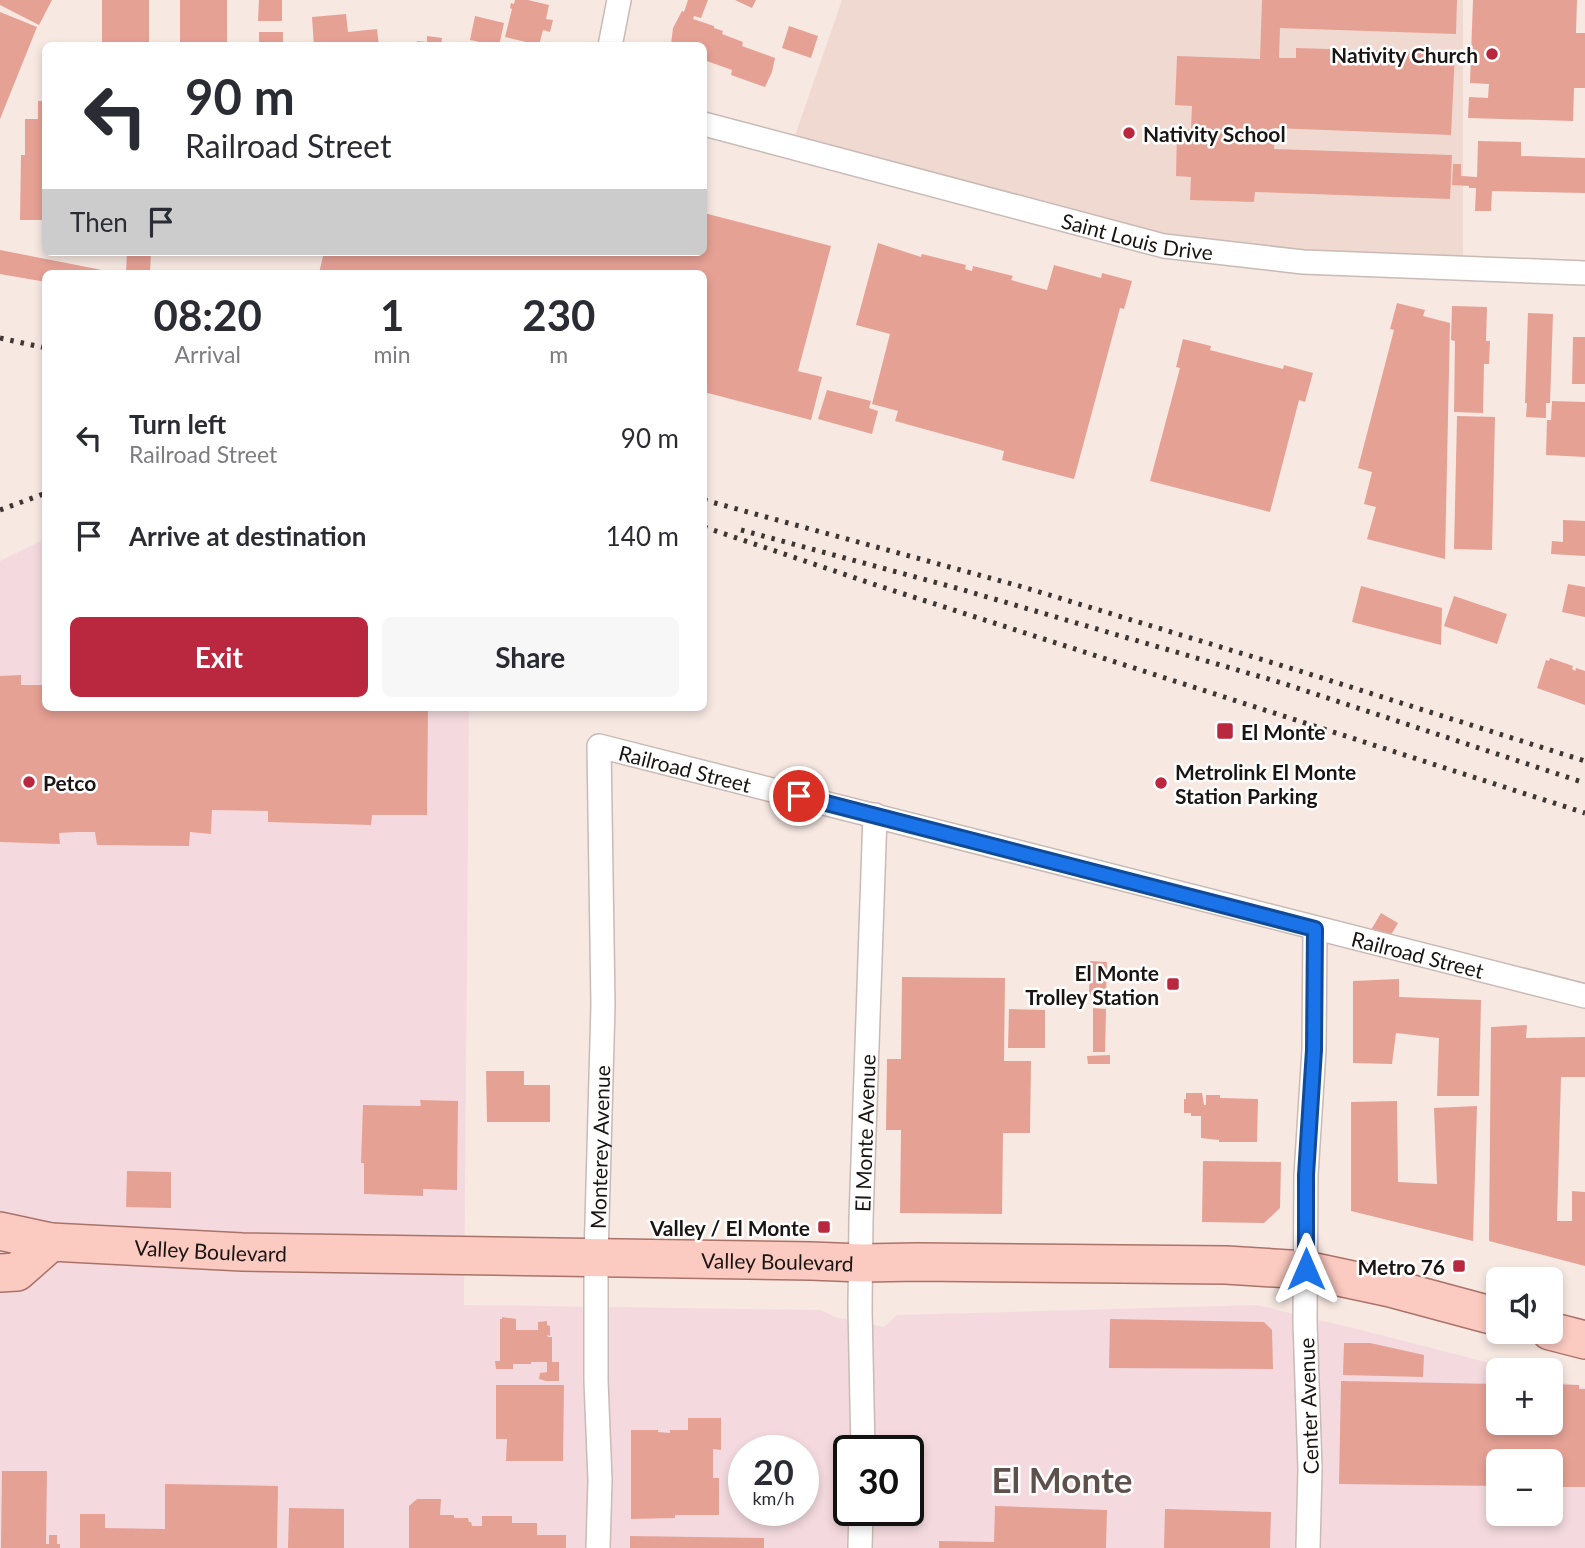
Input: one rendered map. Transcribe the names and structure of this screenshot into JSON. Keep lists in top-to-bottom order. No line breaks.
{"streets":{"main road":["Valley Boulevard"],"street":["Saint Louis Drive","Railroad Street","El Monte Avenue","Monterey Avenue","Center Avenue"]},"crossings":[["Railroad Street","El Monte Avenue"],["Railroad Street","Monterey Avenue"],["Railroad Street","Center Avenue"],["El Monte Avenue","Valley Boulevard"],["Monterey Avenue","Valley Boulevard"],["Valley Boulevard","Center Avenue"]],"districts":["El Monte"],"places":{"other":["Nativity Church","Nativity School","Petco","Metrolink El Monte Station Parking"],"transit":["El Monte","El Monte Trolley Station","Valley / El Monte","Metro 76"]},"page":{"turn":["90 m","Railroad Street"],"then":"Then","eta":["08:20","Arrival","1","min","230","m"],"list":[{"name":"Turn left","note":"Railroad Street","value":"90 m"},{"name":"Arrive at destination","value":"140 m"}],"buttons":["Exit","Share"],"map_buttons":["+","−"],"speed":"20 km/h","limit":"30"}}
